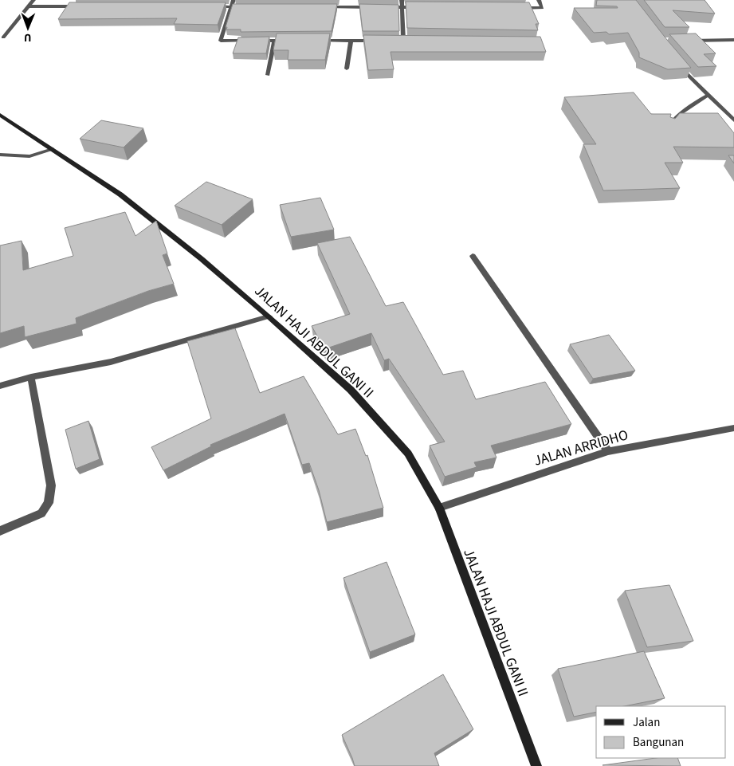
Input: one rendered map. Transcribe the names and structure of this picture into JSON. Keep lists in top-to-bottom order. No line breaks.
{"streets":{"street":["JALAN HAJI ABDUL GANI II","JALAN ARRIDHO"]},"crossings":[["JALAN HAJI ABDUL GANI II","JALAN ARRIDHO"]],"legend":["Jalan","Bangunan"],"north":"bottom"}
